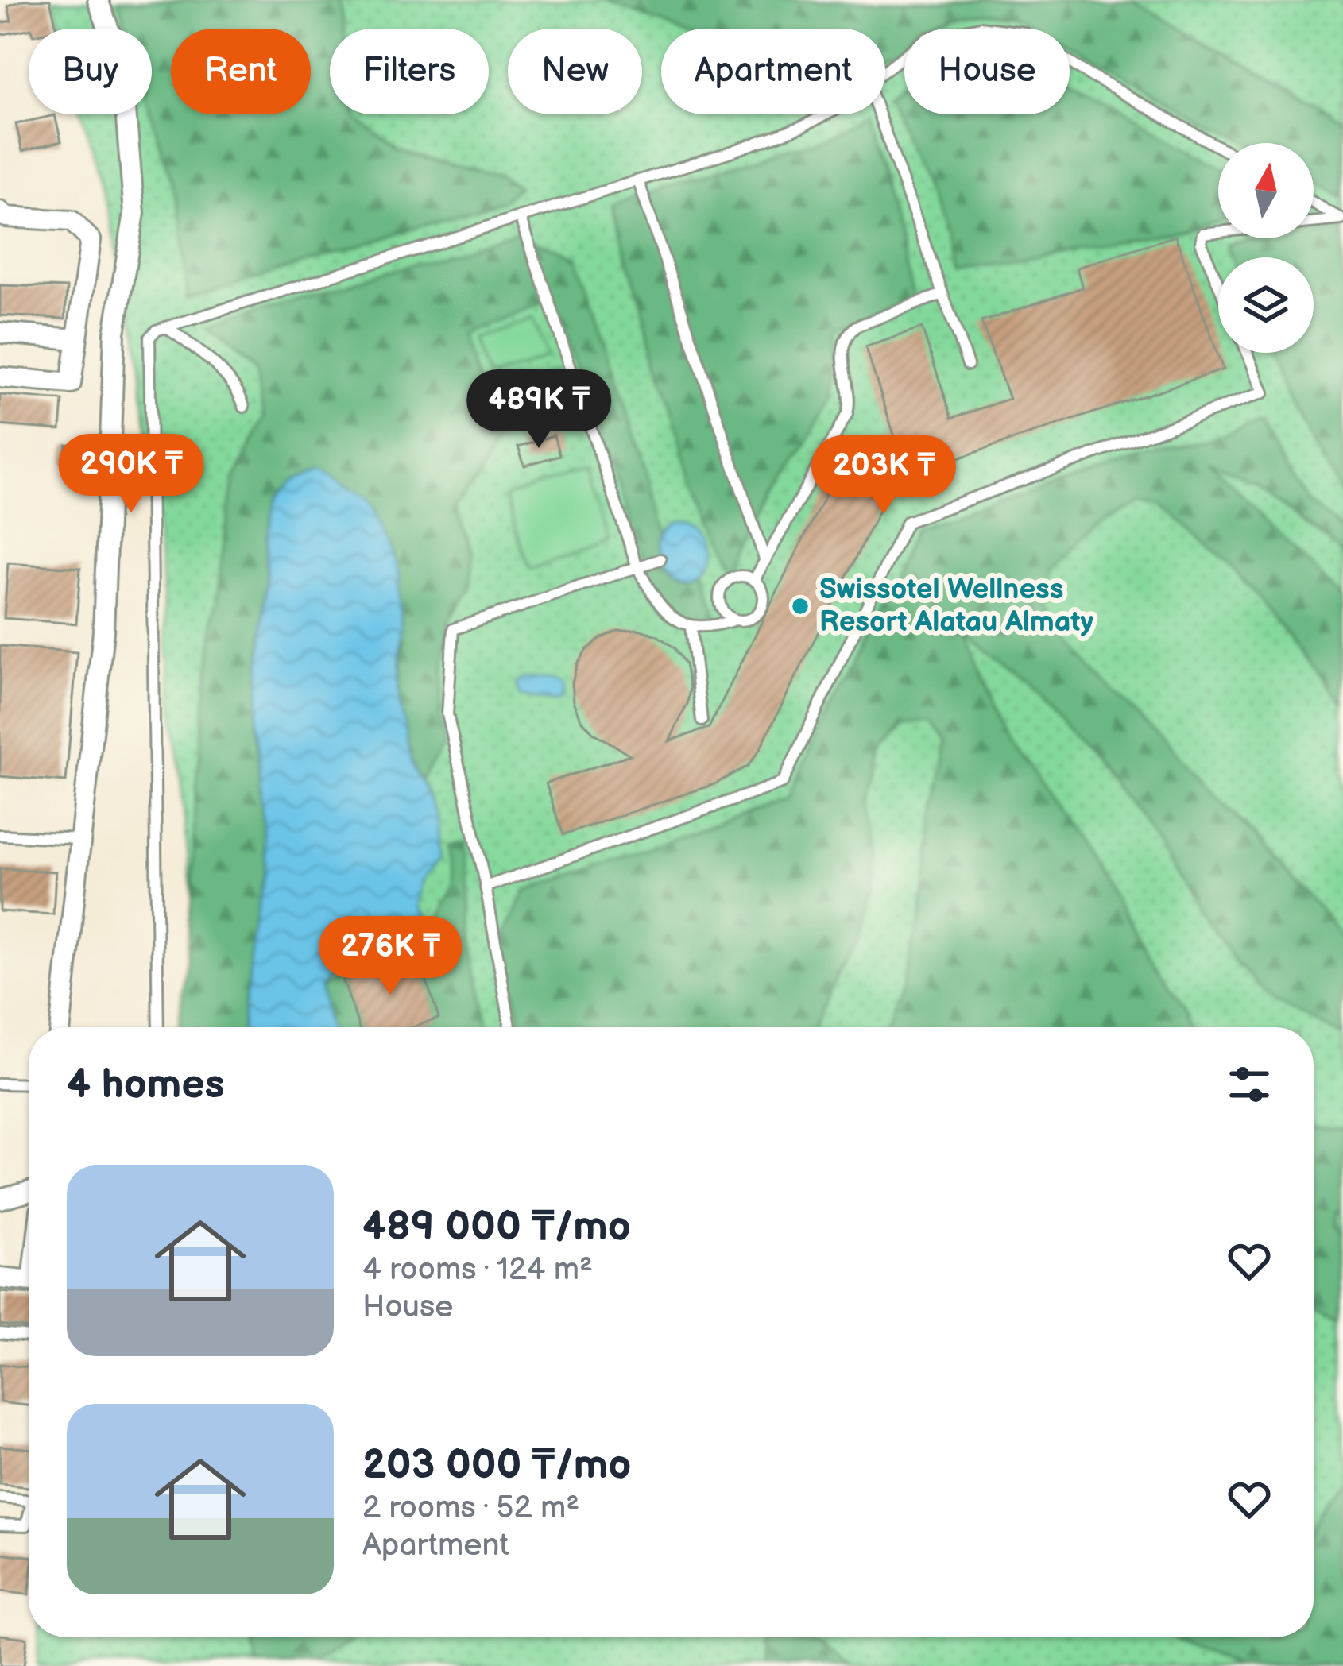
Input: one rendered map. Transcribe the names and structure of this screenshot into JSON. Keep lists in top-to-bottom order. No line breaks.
{"places":["Swissotel Wellness Resort Alatau Almaty"],"north":"top","page":{"chip":["Buy","Rent","Filters","New","Apartment","House"],"price":["489K ₸","290K ₸","203K ₸","276K ₸"],"heading":"4 homes","list":[{"name":"489 000 ₸/mo","note":"4 rooms · 124 m² · House"},{"name":"203 000 ₸/mo","note":"2 rooms · 52 m² · Apartment"}]}}
